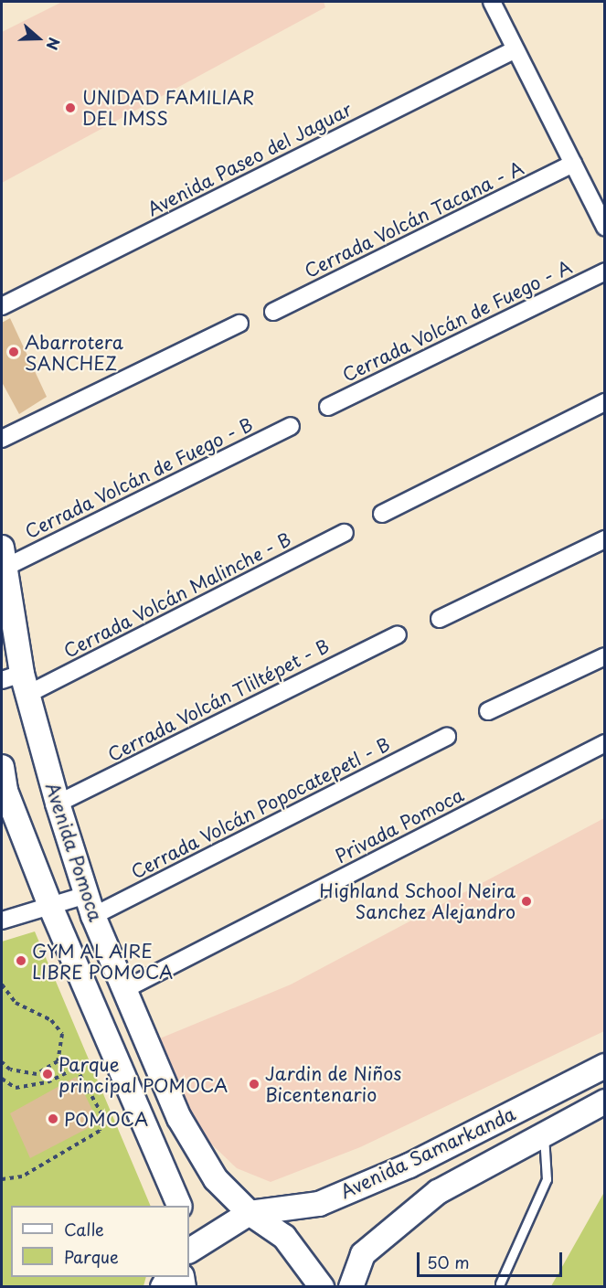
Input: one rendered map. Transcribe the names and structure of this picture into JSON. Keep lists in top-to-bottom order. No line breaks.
{"streets":{"main road":["Avenida Pomoca","Avenida Samarkanda"],"street":["Avenida Paseo del Jaguar","Cerrada Volcán Tacana - A","Cerrada Volcán de Fuego - A","Cerrada Volcán de Fuego - B","Cerrada Volcán Malinche - B","Cerrada Volcán Tliltépet - B","Cerrada Volcán Popocatepetl - B","Privada Pomoca"]},"crossings":[["Cerrada Volcán de Fuego - B","Avenida Pomoca"],["Cerrada Volcán Malinche - B","Avenida Pomoca"],["Cerrada Volcán Tliltépet - B","Avenida Pomoca"],["Cerrada Volcán Popocatepetl - B","Avenida Pomoca"],["Privada Pomoca","Avenida Pomoca"],["Avenida Pomoca","Avenida Samarkanda"]],"places":["UNIDAD FAMILIAR DEL IMSS","Abarrotera SANCHEZ","Highland School Neira Sanchez Alejandro","GYM AL AIRE LIBRE POMOCA","Parque principal POMOCA","Jardin de Niños Bicentenario","POMOCA"],"legend":["Calle","Parque"],"scale_bar":"50 m","north":"right"}
